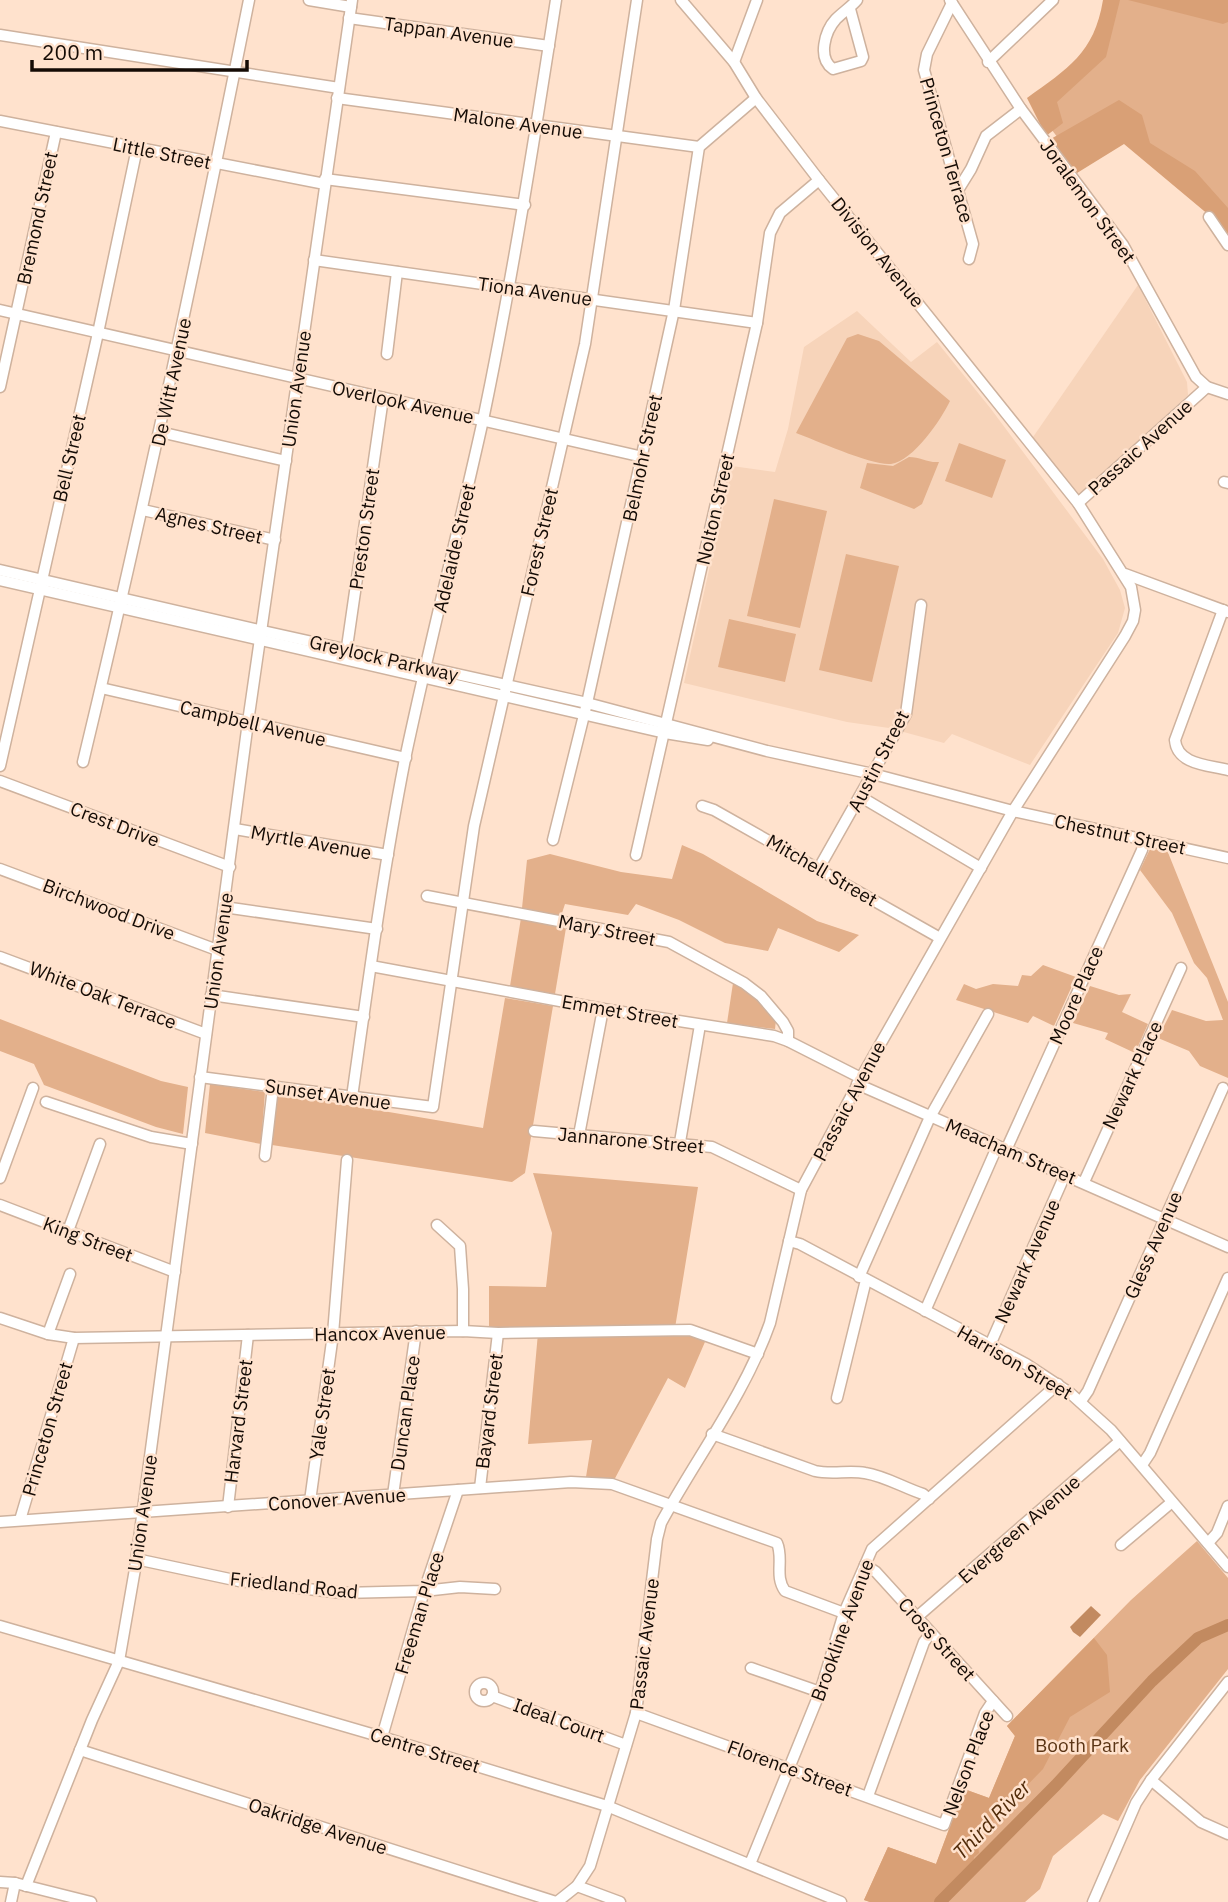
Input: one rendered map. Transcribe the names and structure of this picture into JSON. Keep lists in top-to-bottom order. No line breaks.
{"streets":{"street":["Tappan Avenue","Malone Avenue","Princeton Terrace","Little Street","Joralemon Street","Bremond Street","Division Avenue","Tiona Avenue","De Witt Avenue","Union Avenue","Overlook Avenue","Passaic Avenue","Bell Street","Belmohr Street","Nolton Street","Agnes Street","Preston Street","Forest Street","Adelaide Street","Greylock Parkway","Campbell Avenue","Austin Street","Crest Drive","Chestnut Street","Myrtle Avenue","Mitchell Street","Birchwood Drive","Mary Street","White Oak Terrace","Moore Place","Emmet Street","Newark Place","Sunset Avenue","Jannarone Street","Meacham Street","King Street","Gless Avenue","Newark Avenue","Hancox Avenue","Harrison Street","Bayard Street","Duncan Place","Yale Street","Harvard Street","Princeton Street","Conover Avenue","Evergreen Avenue","Friedland Road","Freeman Place","Brookline Avenue","Cross Street","Ideal Court","Centre Street","Nelson Place","Florence Street","Oakridge Avenue"]},"crossings":[["Tappan Avenue","Union Avenue"],["Tappan Avenue","Adelaide Street"],["Malone Avenue","De Witt Avenue"],["Malone Avenue","Union Avenue"],["Malone Avenue","Belmohr Street"],["Malone Avenue","Forest Street"],["Malone Avenue","Adelaide Street"],["Princeton Terrace","Joralemon Street"],["Little Street","Bremond Street"],["Little Street","De Witt Avenue"],["Little Street","Union Avenue"],["Little Street","Bell Street"],["Little Street","Adelaide Street"],["Joralemon Street","Passaic Avenue"],["Bremond Street","Overlook Avenue"],["Division Avenue","Passaic Avenue"],["Division Avenue","Nolton Street"],["Tiona Avenue","Union Avenue"],["Tiona Avenue","Belmohr Street"],["Tiona Avenue","Nolton Street"],["Tiona Avenue","Forest Street"],["Tiona Avenue","Adelaide Street"],["De Witt Avenue","Overlook Avenue"],["De Witt Avenue","Agnes Street"],["De Witt Avenue","Greylock Parkway"],["De Witt Avenue","Campbell Avenue"],["Union Avenue","Overlook Avenue"],["Union Avenue","Agnes Street"],["Union Avenue","Greylock Parkway"],["Union Avenue","Campbell Avenue"],["Union Avenue","Crest Drive"],["Union Avenue","Myrtle Avenue"],["Union Avenue","Birchwood Drive"],["Union Avenue","White Oak Terrace"],["Union Avenue","Sunset Avenue"],["Union Avenue","King Street"],["Union Avenue","Hancox Avenue"],["Union Avenue","Conover Avenue"],["Union Avenue","Friedland Road"],["Union Avenue","Centre Street"],["Union Avenue","Oakridge Avenue"],["Overlook Avenue","Bell Street"],["Overlook Avenue","Belmohr Street"],["Overlook Avenue","Preston Street"],["Overlook Avenue","Forest Street"],["Overlook Avenue","Adelaide Street"],["Passaic Avenue","Greylock Parkway"],["Passaic Avenue","Chestnut Street"],["Passaic Avenue","Mitchell Street"],["Passaic Avenue","Emmet Street"],["Passaic Avenue","Jannarone Street"],["Passaic Avenue","Meacham Street"],["Passaic Avenue","Hancox Avenue"],["Passaic Avenue","Harrison Street"],["Passaic Avenue","Conover Avenue"],["Passaic Avenue","Ideal Court"],["Passaic Avenue","Centre Street"],["Passaic Avenue","Florence Street"],["Passaic Avenue","Oakridge Avenue"],["Bell Street","Greylock Parkway"],["Belmohr Street","Greylock Parkway"],["Nolton Street","Greylock Parkway"],["Preston Street","Greylock Parkway"],["Forest Street","Greylock Parkway"],["Forest Street","Mary Street"],["Forest Street","Emmet Street"],["Forest Street","Sunset Avenue"],["Adelaide Street","Greylock Parkway"],["Adelaide Street","Campbell Avenue"],["Adelaide Street","Myrtle Avenue"],["Adelaide Street","Emmet Street"],["Adelaide Street","Sunset Avenue"],["Greylock Parkway","Austin Street"],["Greylock Parkway","Chestnut Street"],["Austin Street","Mitchell Street"],["Chestnut Street","Moore Place"],["Mary Street","Emmet Street"],["Moore Place","Meacham Street"],["Moore Place","Harrison Street"],["Emmet Street","Meacham Street"],["Newark Place","Meacham Street"],["Meacham Street","Gless Avenue"],["Meacham Street","Newark Avenue"],["Gless Avenue","Harrison Street"],["Newark Avenue","Harrison Street"],["Hancox Avenue","Bayard Street"],["Hancox Avenue","Duncan Place"],["Hancox Avenue","Yale Street"],["Hancox Avenue","Harvard Street"],["Hancox Avenue","Princeton Street"],["Harrison Street","Evergreen Avenue"],["Harrison Street","Brookline Avenue"],["Bayard Street","Conover Avenue"],["Duncan Place","Conover Avenue"],["Yale Street","Conover Avenue"],["Harvard Street","Conover Avenue"],["Princeton Street","Conover Avenue"],["Conover Avenue","Freeman Place"],["Conover Avenue","Brookline Avenue"],["Evergreen Avenue","Cross Street"],["Friedland Road","Freeman Place"],["Freeman Place","Centre Street"],["Brookline Avenue","Cross Street"],["Brookline Avenue","Centre Street"],["Brookline Avenue","Florence Street"],["Cross Street","Nelson Place"],["Nelson Place","Florence Street"]],"water":["Third River"],"parks":["Booth Park"],"scale_bar":"200 m"}
